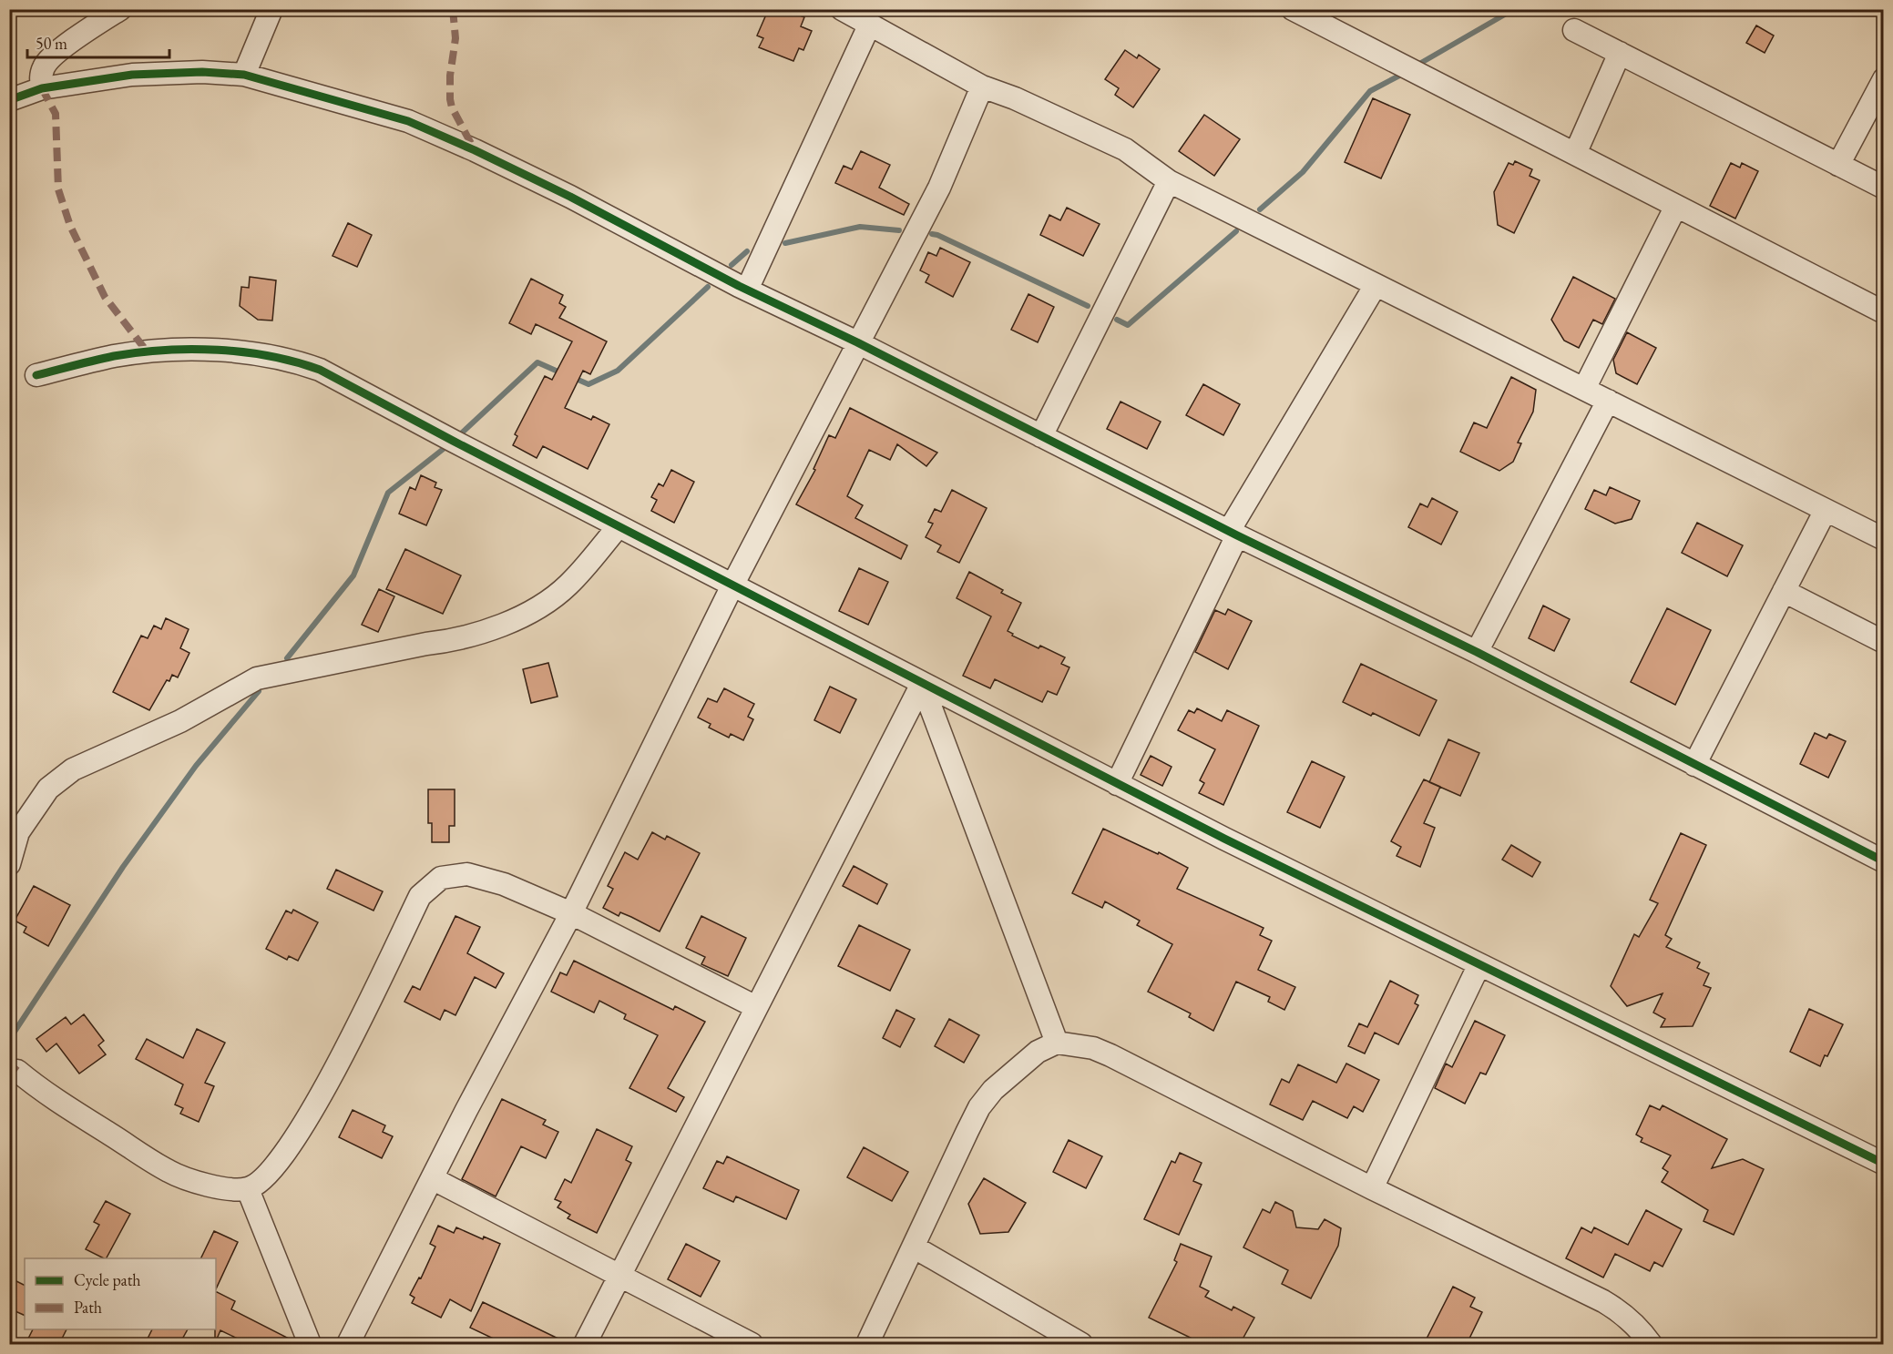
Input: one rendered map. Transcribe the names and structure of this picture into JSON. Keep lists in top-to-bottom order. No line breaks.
{"legend":["Cycle path","Path"],"scale_bar":"50 m"}
